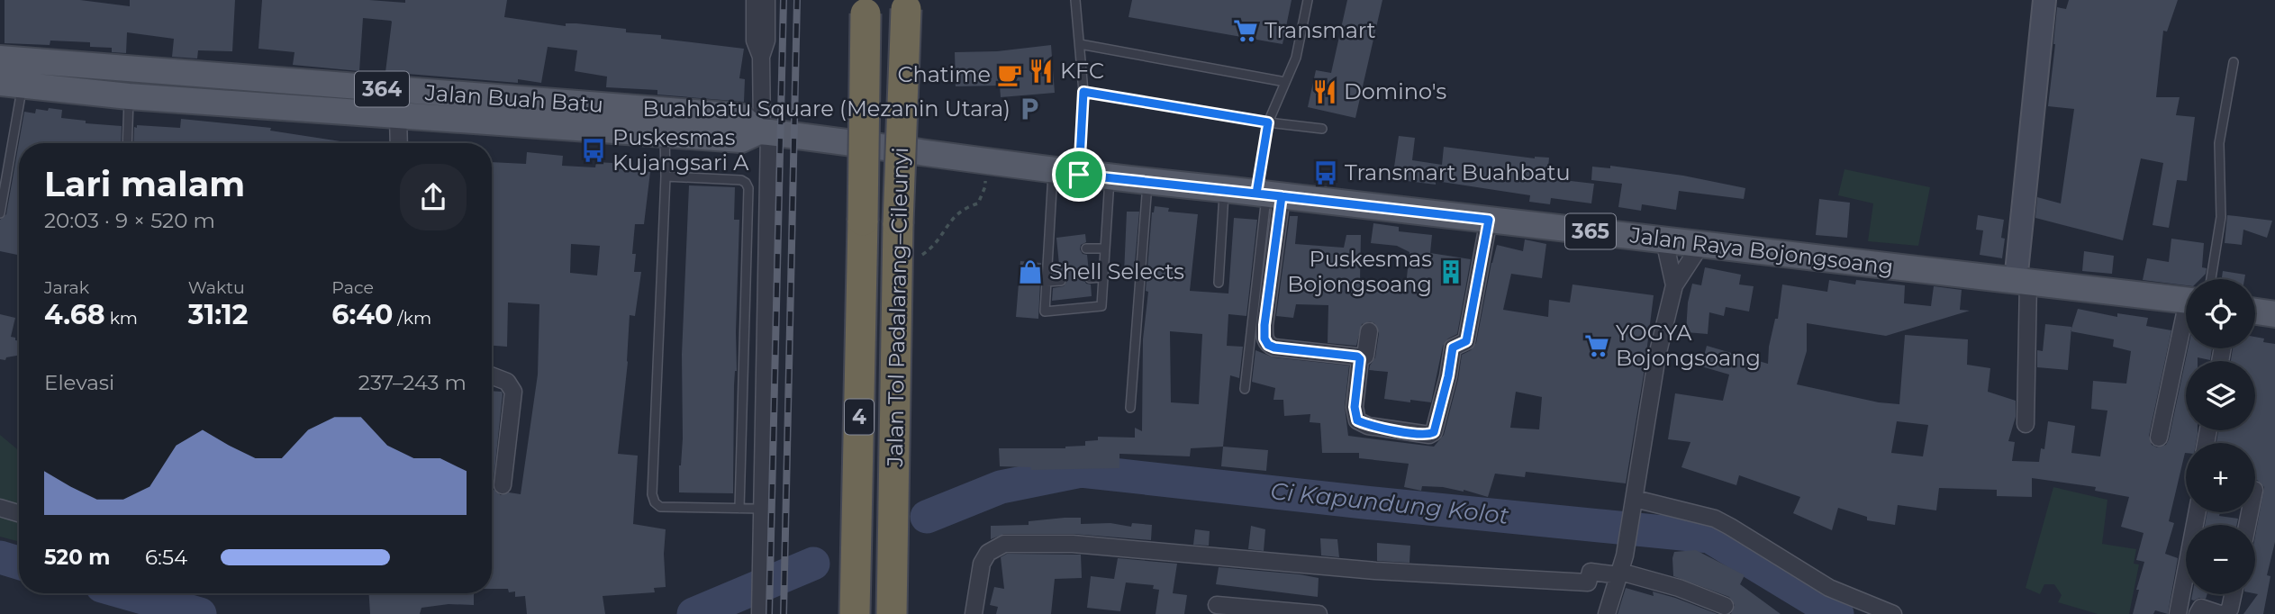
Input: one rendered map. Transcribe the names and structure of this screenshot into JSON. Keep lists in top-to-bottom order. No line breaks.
{"streets":{"highway":["Jalan Tol Padalarang–Cileunyi","4"],"main road":["364","Jalan Buah Batu","365","Jalan Raya Bojongsoang"]},"crossings":[["Jalan Buah Batu","Jalan Raya Bojongsoang"]],"water":["Ci Kapundung Kolot"],"places":{"supermarket":["Transmart","YOGYA Bojongsoang"],"restaurant":["KFC","Domino's"],"cafe":["Chatime"],"parking":["Buahbatu Square (Mezanin Utara)"],"bus stop":["Puskesmas Kujangsari A","Transmart Buahbatu"],"shop":["Shell Selects"],"building":["Puskesmas Bojongsoang"]},"page":{"heading":["Lari malam","20:03 · 9 × 520 m"],"stats":[["Jarak","4.68 km"],["Waktu","31:12"],["Pace","6:40 /km"]],"map_buttons":["+","−"],"chart":["Elevasi","237–243 m"],"list":[{"name":"520 m","note":"6:54"}]}}
